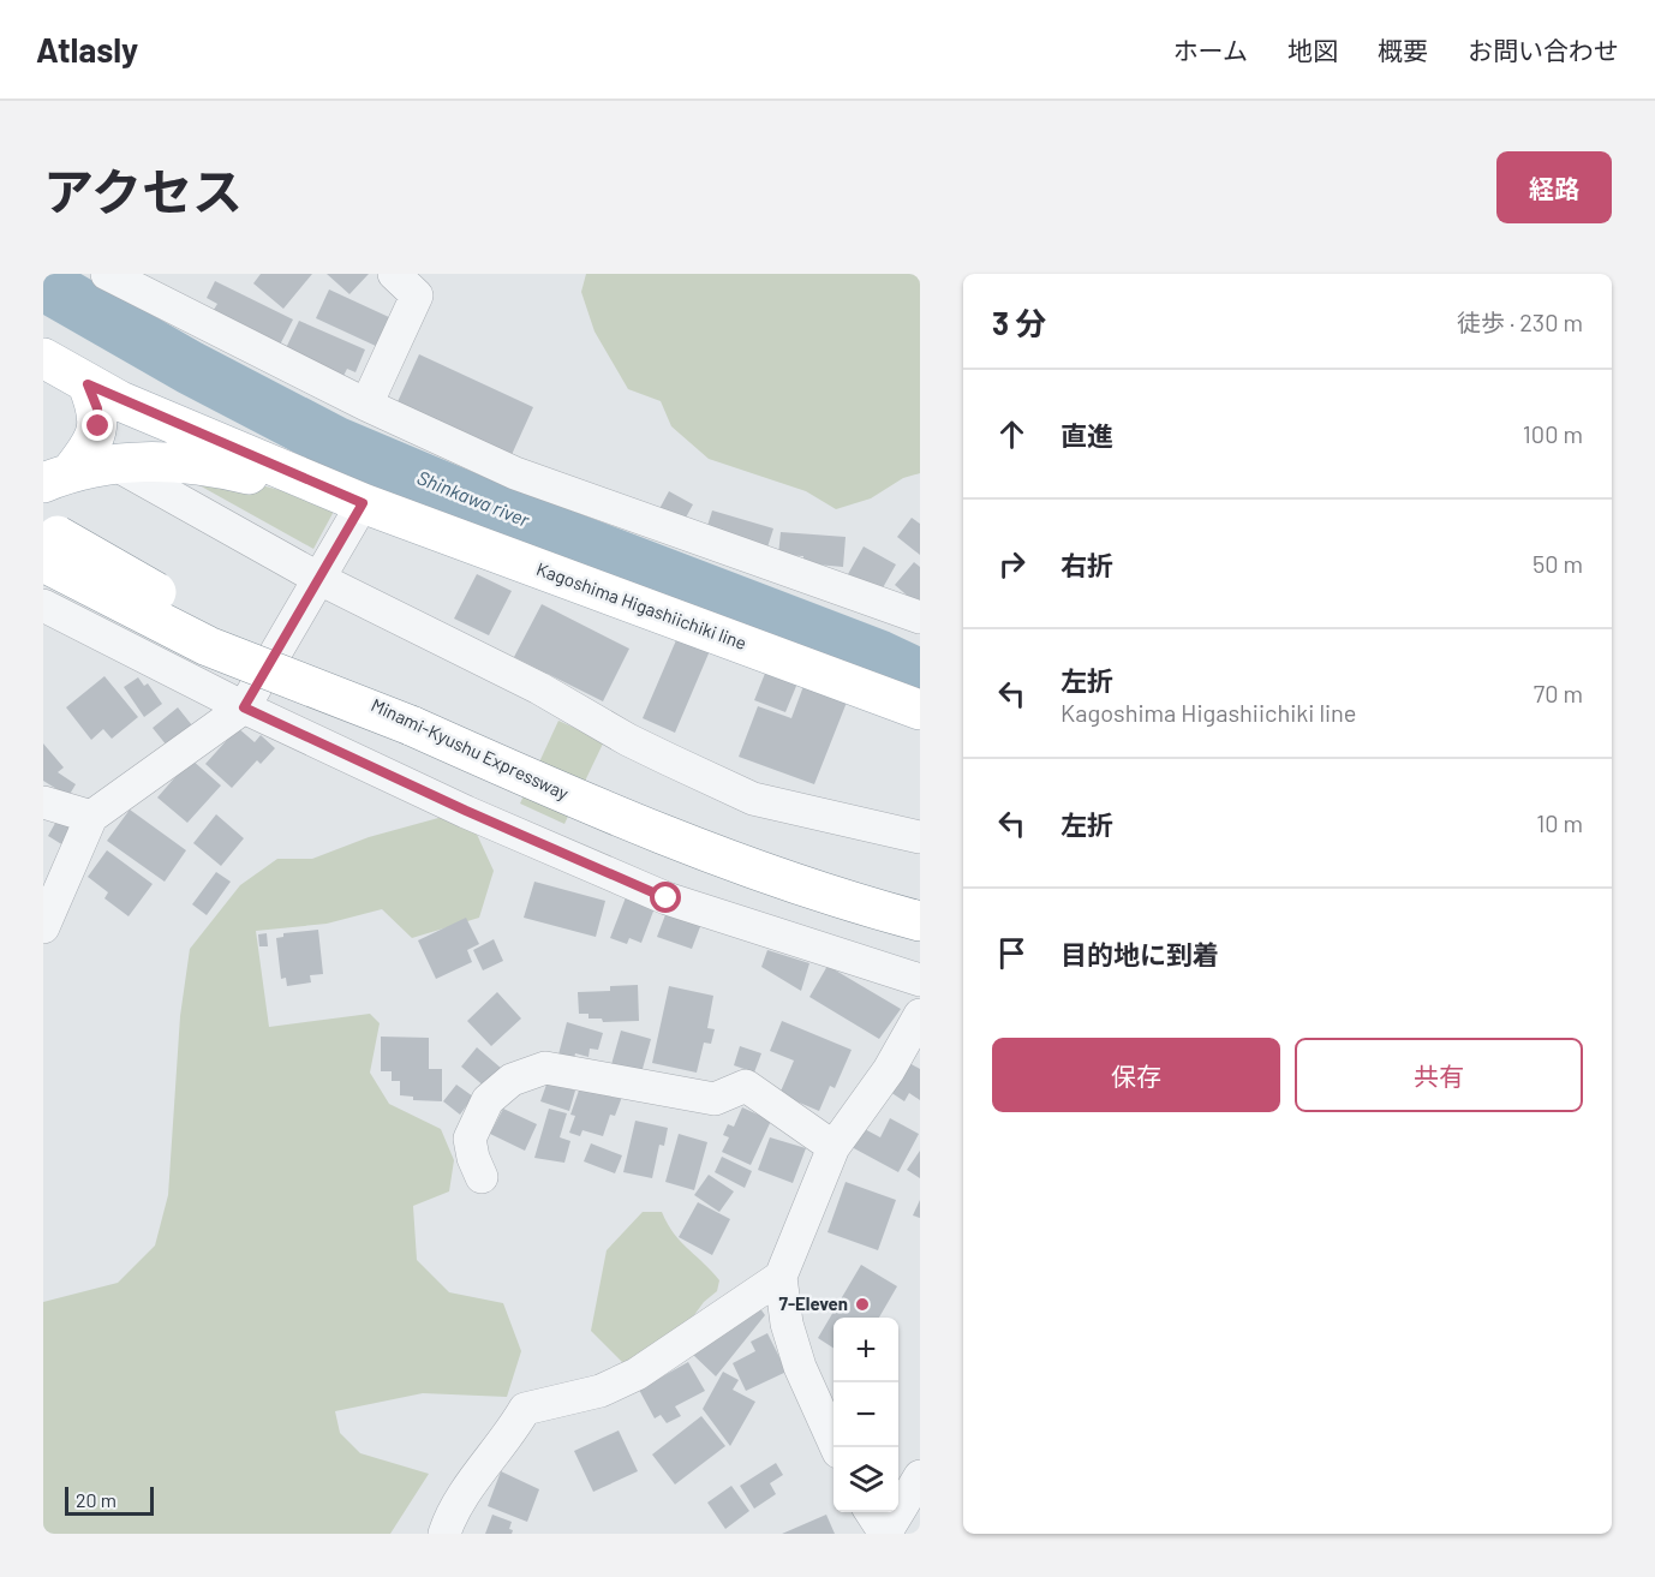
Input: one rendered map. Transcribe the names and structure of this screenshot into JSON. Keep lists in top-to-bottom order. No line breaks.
{"streets":{"main road":["Kagoshima Higashiichiki line","Minami-Kyushu Expressway"]},"water":["Shinkawa river"],"places":["7-Eleven"],"scale_bar":"20 m","page":{"header":"Atlasly","nav":["ホーム","地図","概要","お問い合わせ"],"title":"アクセス","buttons":["経路",["保存","共有"]],"heading":["3 分","徒歩 · 230 m"],"list":[["直進","100 m"],["右折","50 m"],["左折","Kagoshima Higashiichiki line","70 m"],["左折","10 m"],"目的地に到着"],"map_buttons":["+","−"],"scale":"20 m"}}
